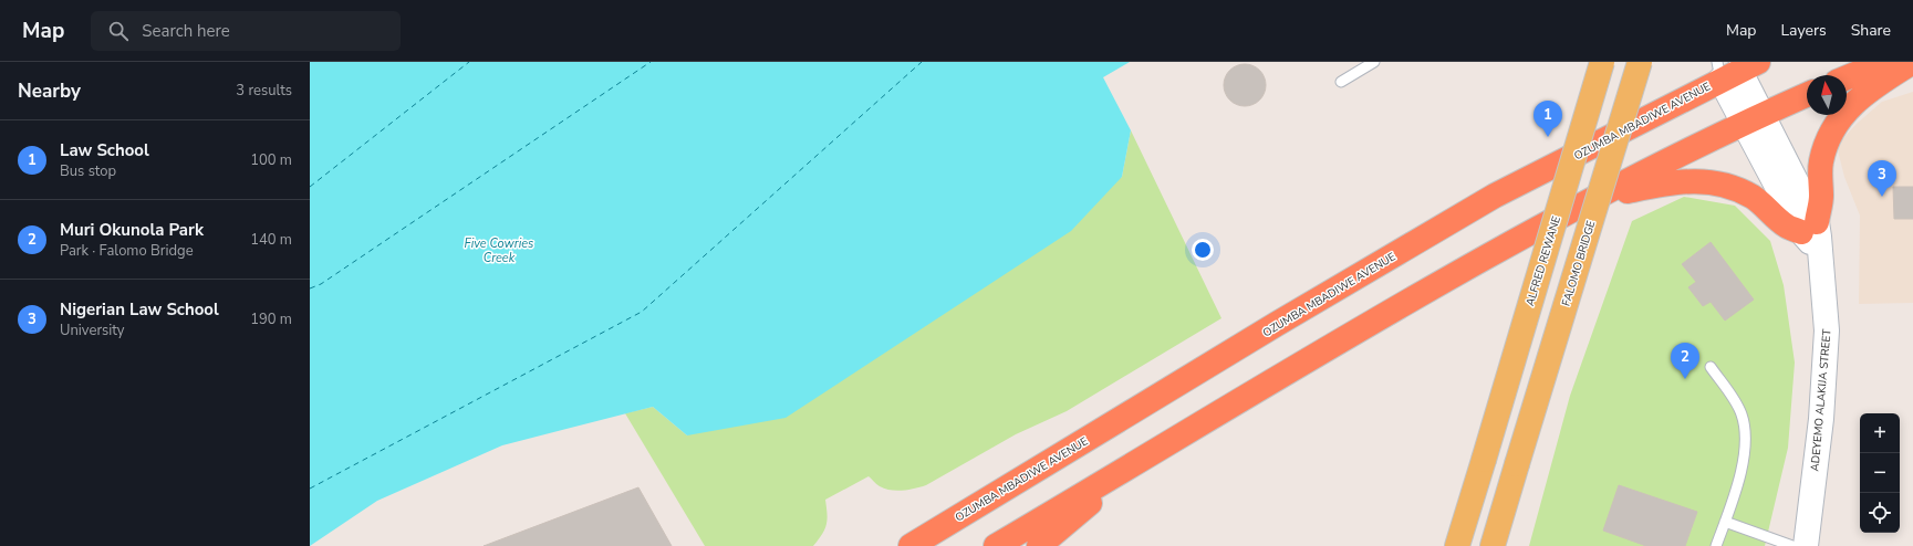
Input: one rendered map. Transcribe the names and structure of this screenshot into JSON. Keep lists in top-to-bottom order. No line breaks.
{"streets":{"highway":["OZUMBA MBADIWE AVENUE"],"main road":["ALFRED REWANE","FALOMO BRIDGE","ADEYEMO ALAKIJA STREET"]},"crossings":[["OZUMBA MBADIWE AVENUE","ADEYEMO ALAKIJA STREET"]],"water":["Five Cowries Creek"],"north":"top","page":{"header":"Map","search":"Search here","nav":["Map","Layers","Share"],"heading":["Nearby","3 results"],"pins":["1","3","2"],"list":[{"mark":"1","name":"Law School","note":"Bus stop","value":"100 m"},{"mark":"2","name":"Muri Okunola Park","note":"Park · Falomo Bridge","value":"140 m"},{"mark":"3","name":"Nigerian Law School","note":"University","value":"190 m"}],"map_buttons":["+","−"]}}
